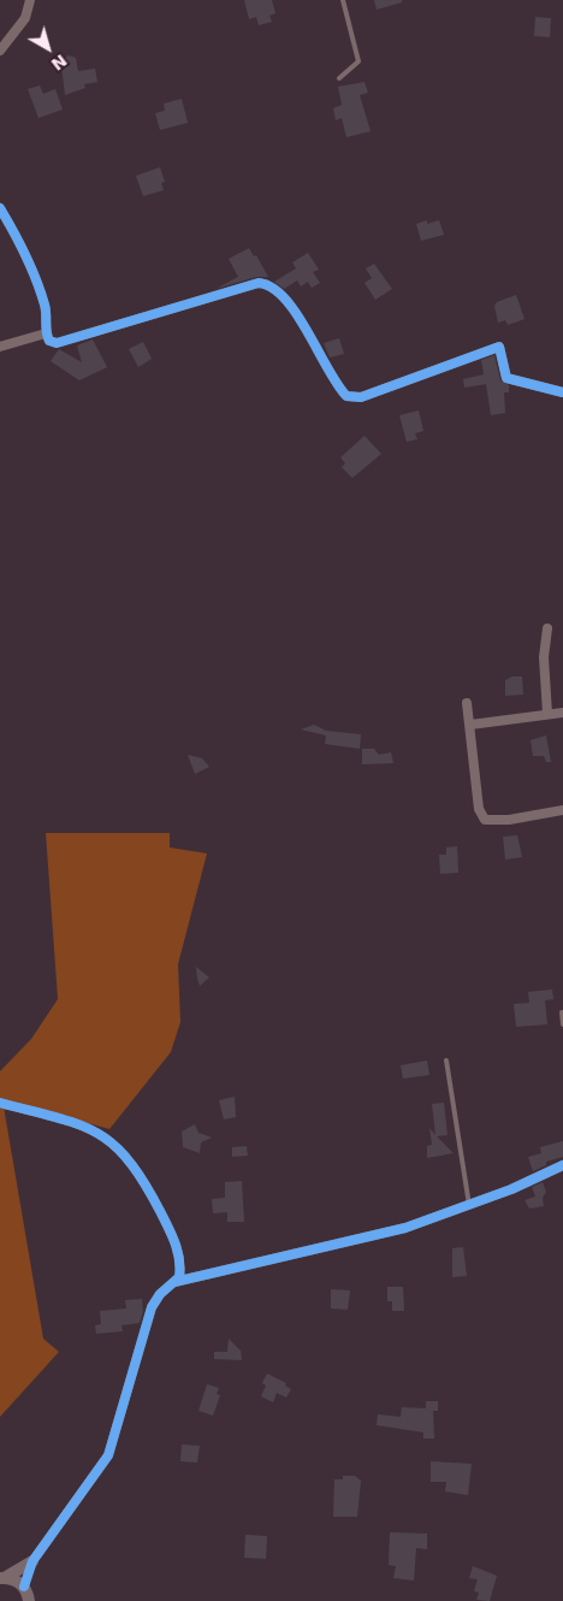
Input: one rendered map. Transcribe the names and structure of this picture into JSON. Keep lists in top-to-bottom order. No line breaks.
{"north":"bottom right"}
